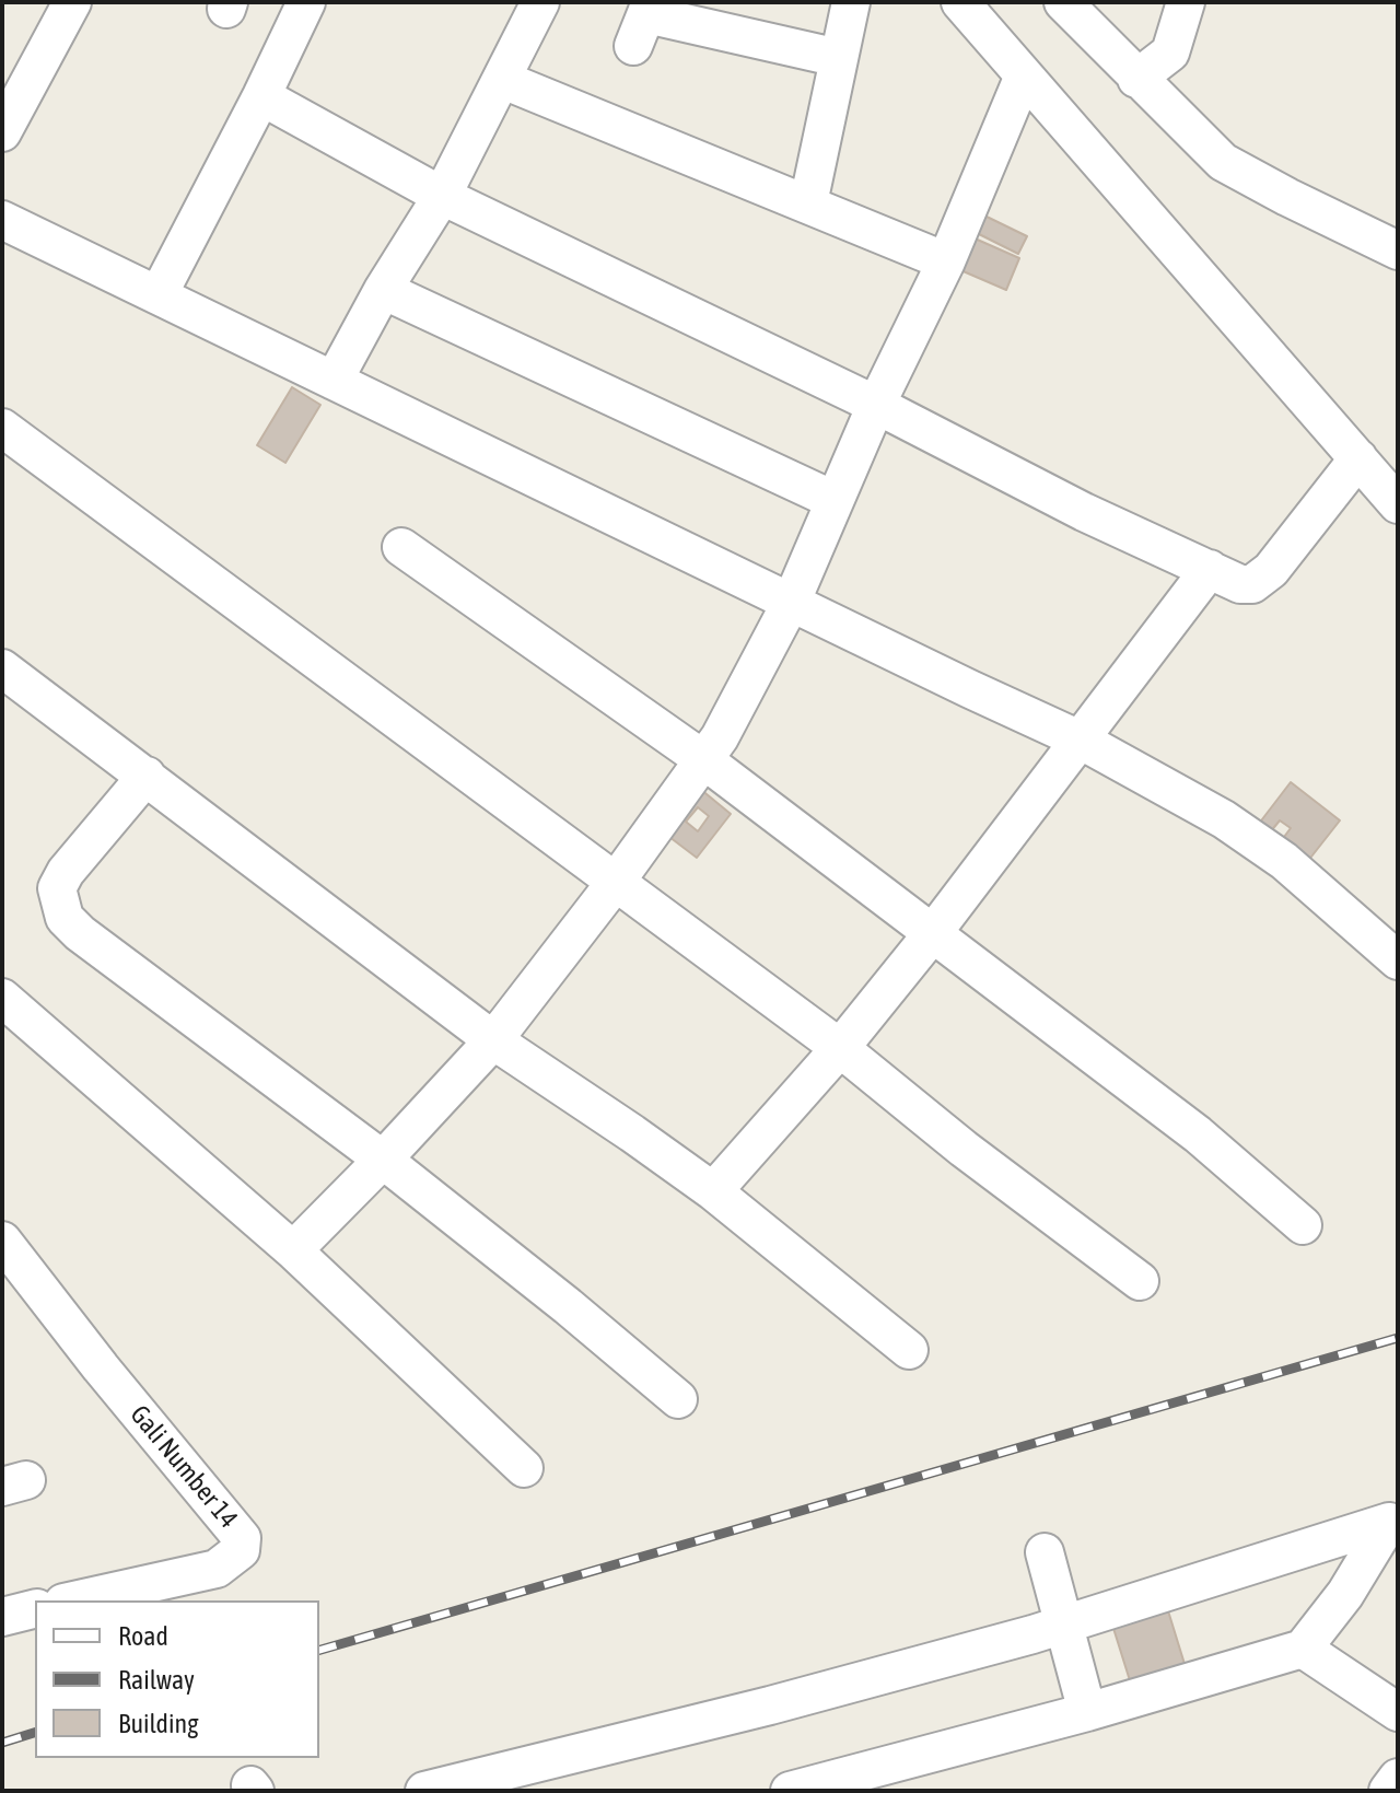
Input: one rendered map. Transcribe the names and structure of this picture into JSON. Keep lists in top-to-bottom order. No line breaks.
{"streets":{"street":["Gali Number 14"]},"legend":["Road","Railway","Building"]}
